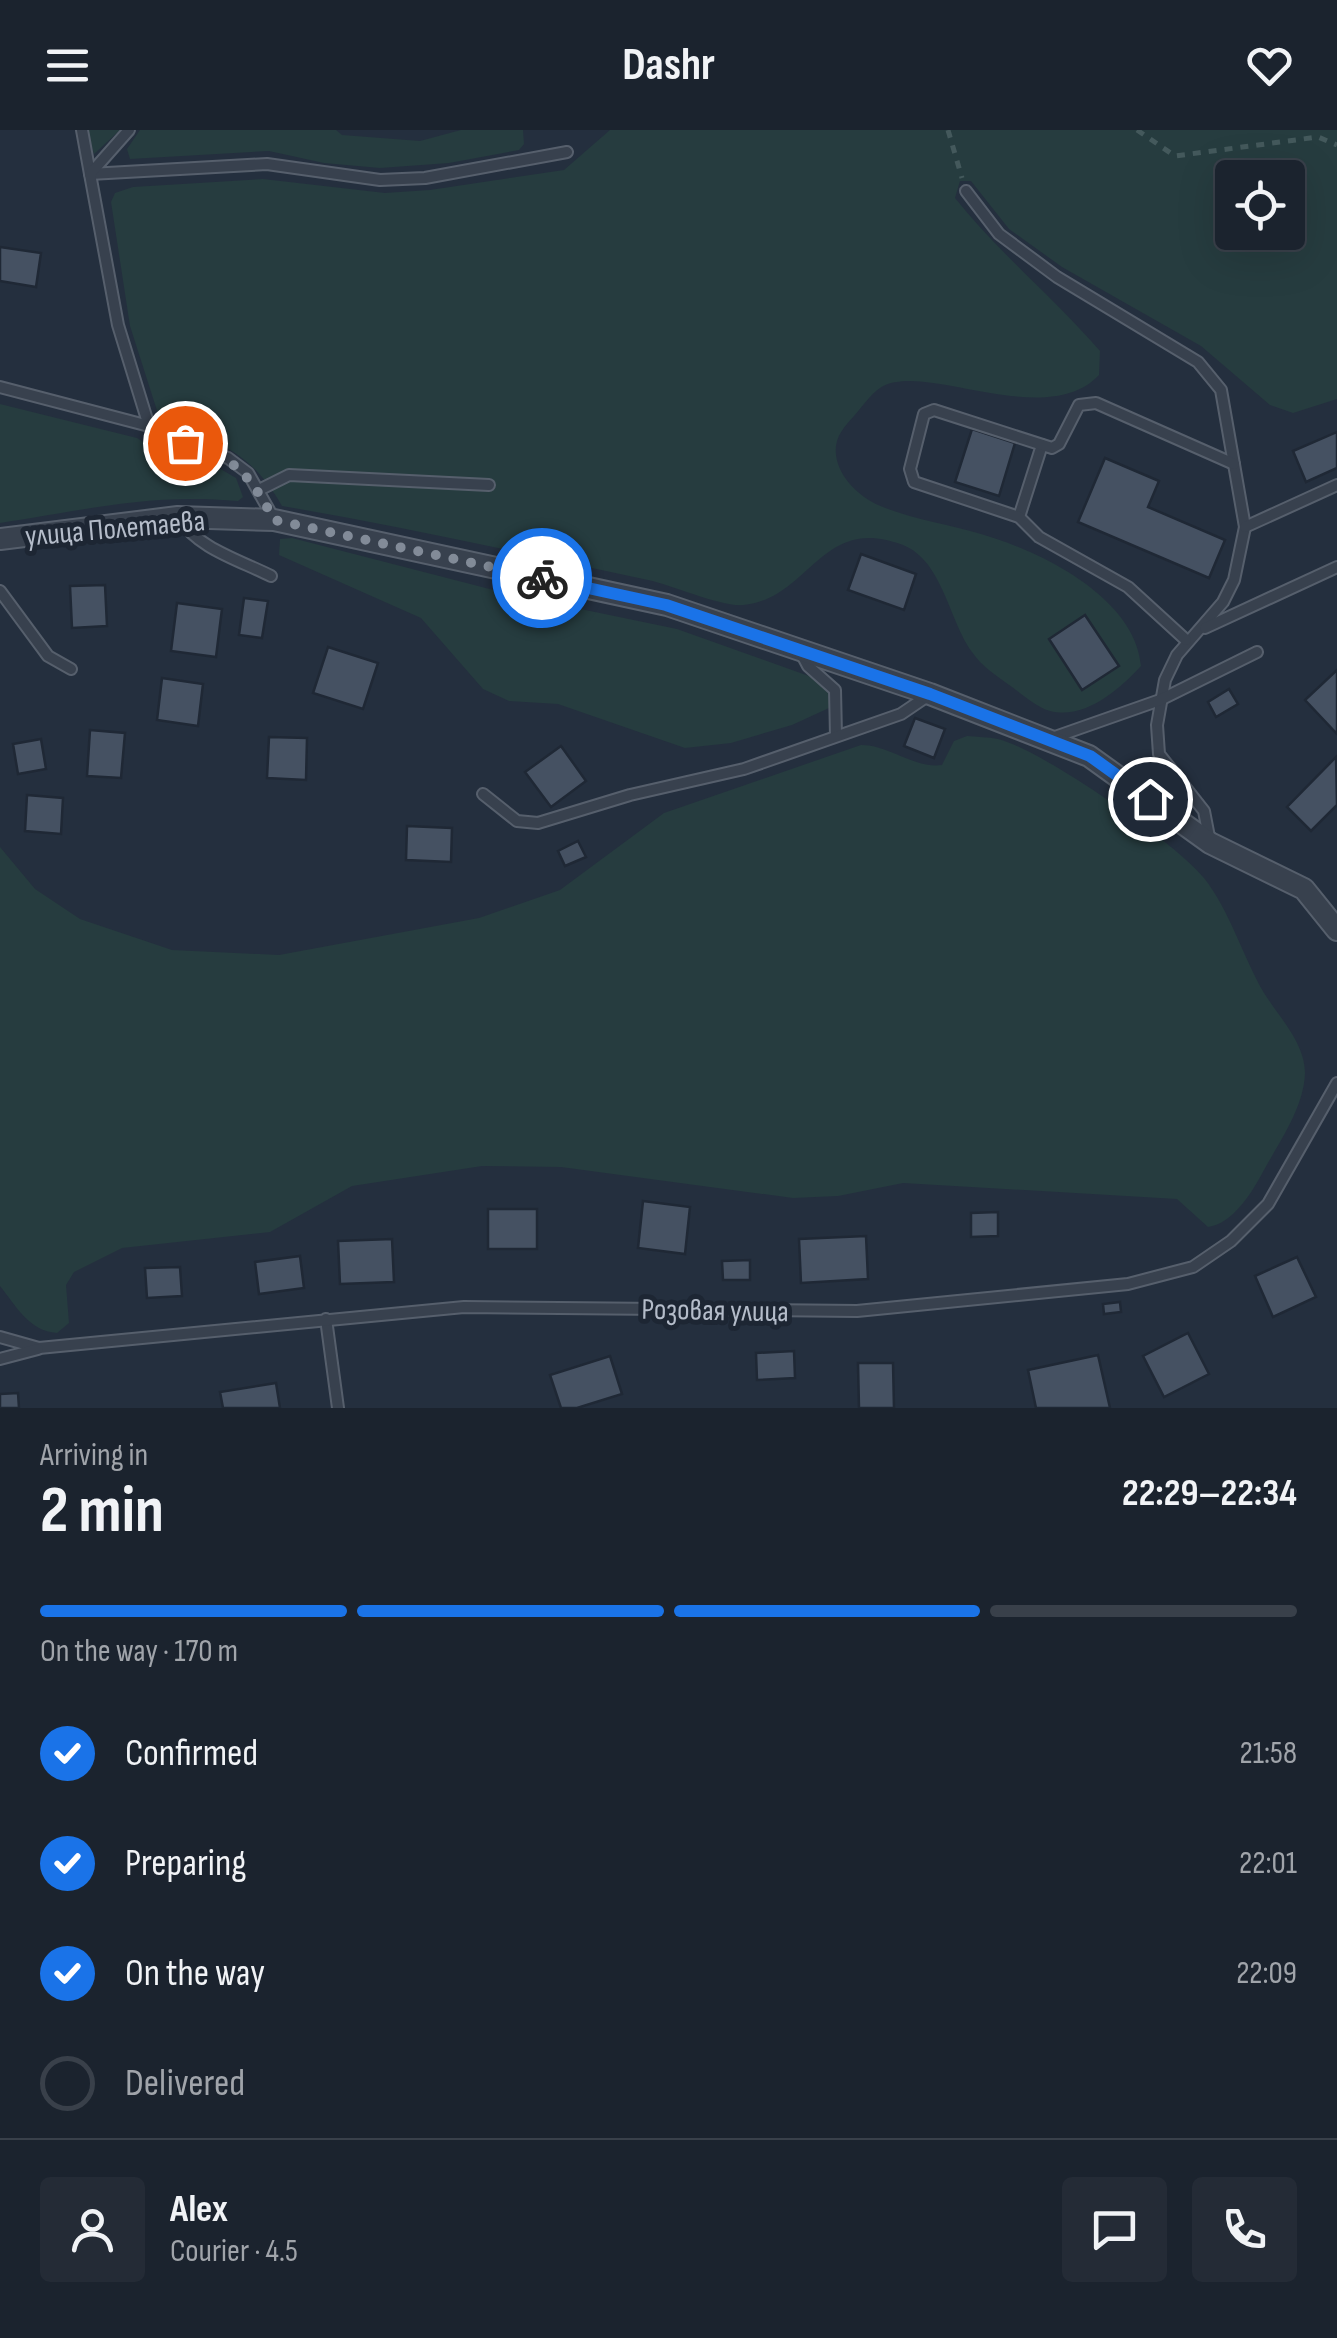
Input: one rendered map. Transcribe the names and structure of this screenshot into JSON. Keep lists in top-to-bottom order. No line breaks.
{"streets":{"street":["улица Полетаева"],"lane":["Розовая улица"]},"page":{"header":"Dashr","heading":["2 min","Arriving in","22:29–22:34"],"panel":["Alex","Courier · 4.5"],"bar":"On the way · 170 m","list":[["Confirmed","21:58"],["Preparing","22:01"],["On the way","22:09"],"Delivered"]}}
